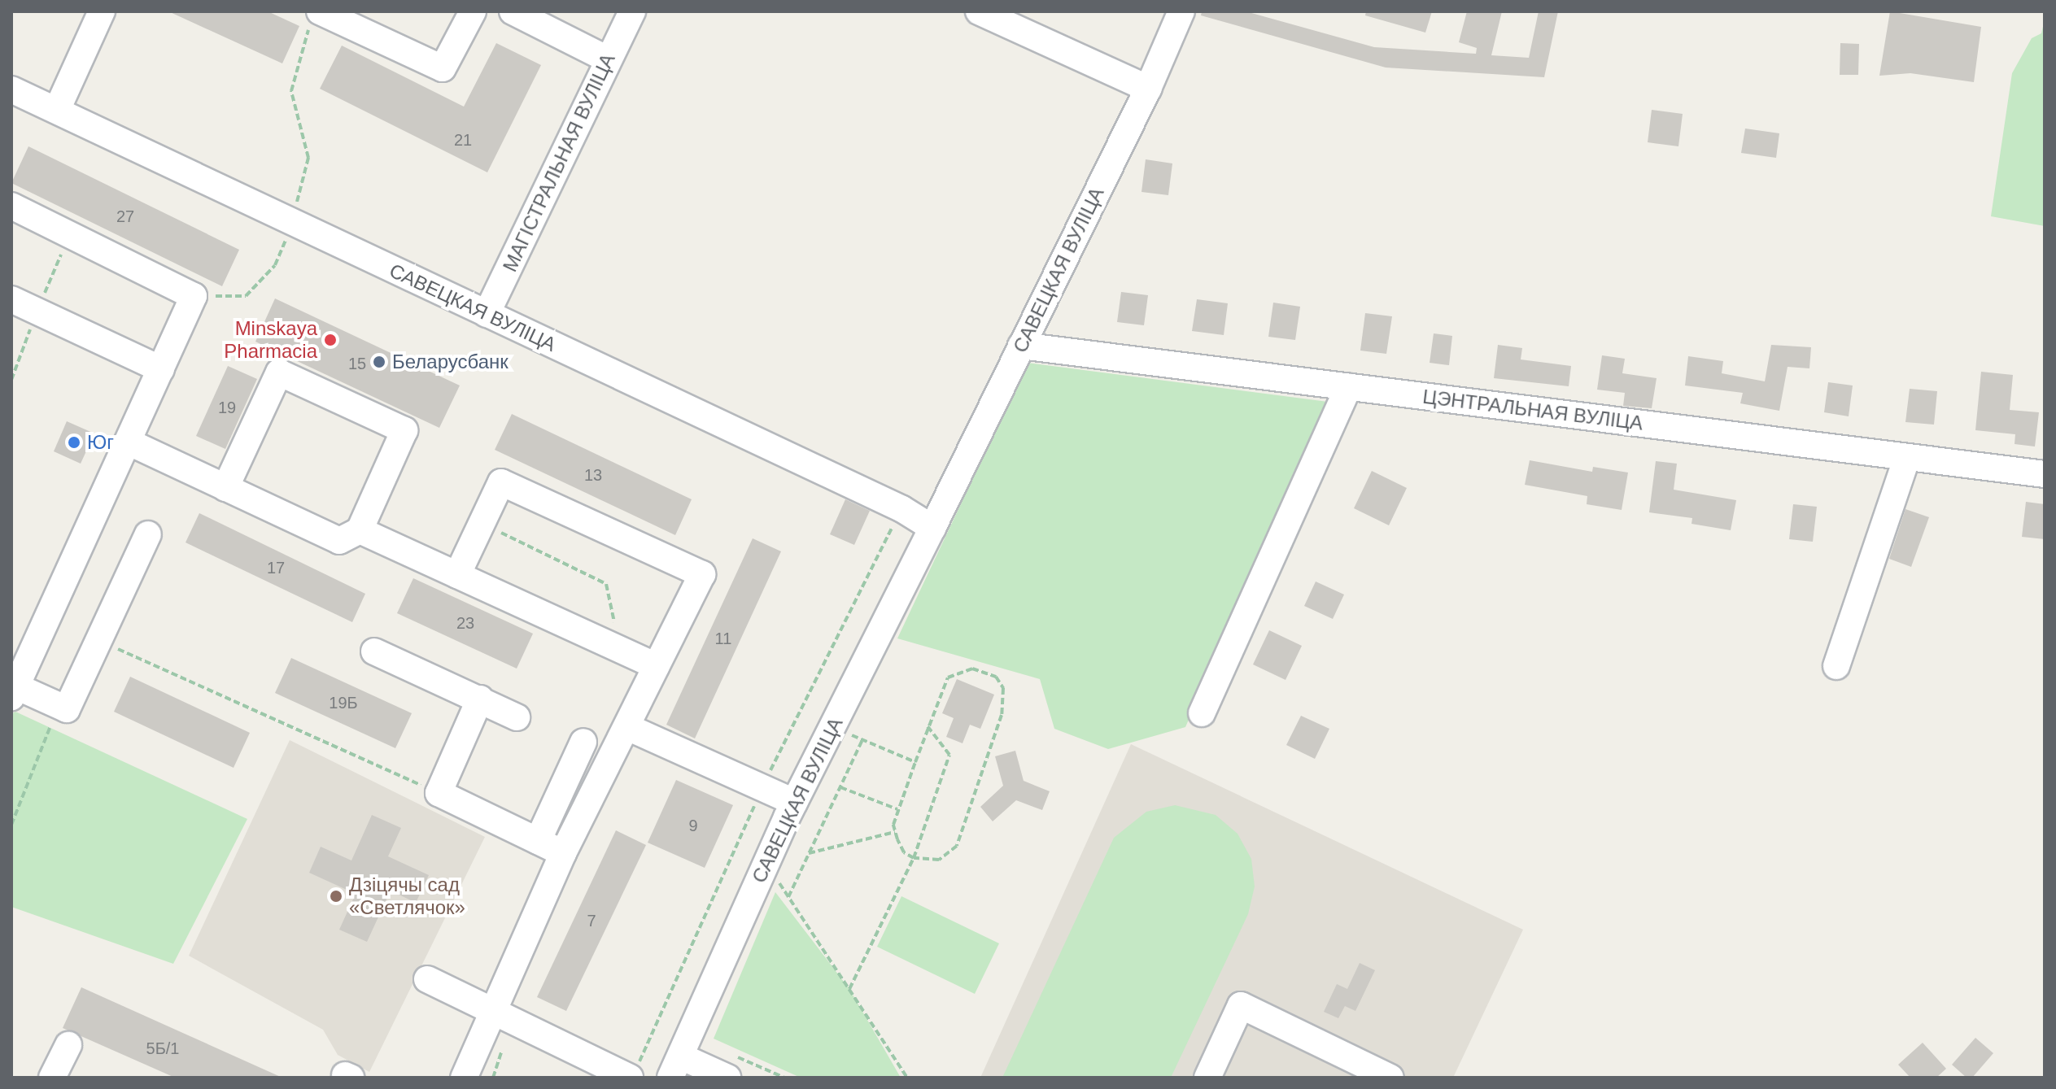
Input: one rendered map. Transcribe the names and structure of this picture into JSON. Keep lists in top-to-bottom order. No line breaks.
{"streets":{"street":["МАГІСТРАЛЬНАЯ ВУЛІЦА","САВЕЦКАЯ ВУЛІЦА","ЦЭНТРАЛЬНАЯ ВУЛІЦА"]},"crossings":[["МАГІСТРАЛЬНАЯ ВУЛІЦА","САВЕЦКАЯ ВУЛІЦА"],["САВЕЦКАЯ ВУЛІЦА","ЦЭНТРАЛЬНАЯ ВУЛІЦА"]],"places":["Minskaya Pharmacia","Беларусбанк","Юг","Дзіцячы сад «Светлячок»"],"house_numbers":["21","27","15","19","13","17","23","11","19Б","9","7","5Б/1"]}
